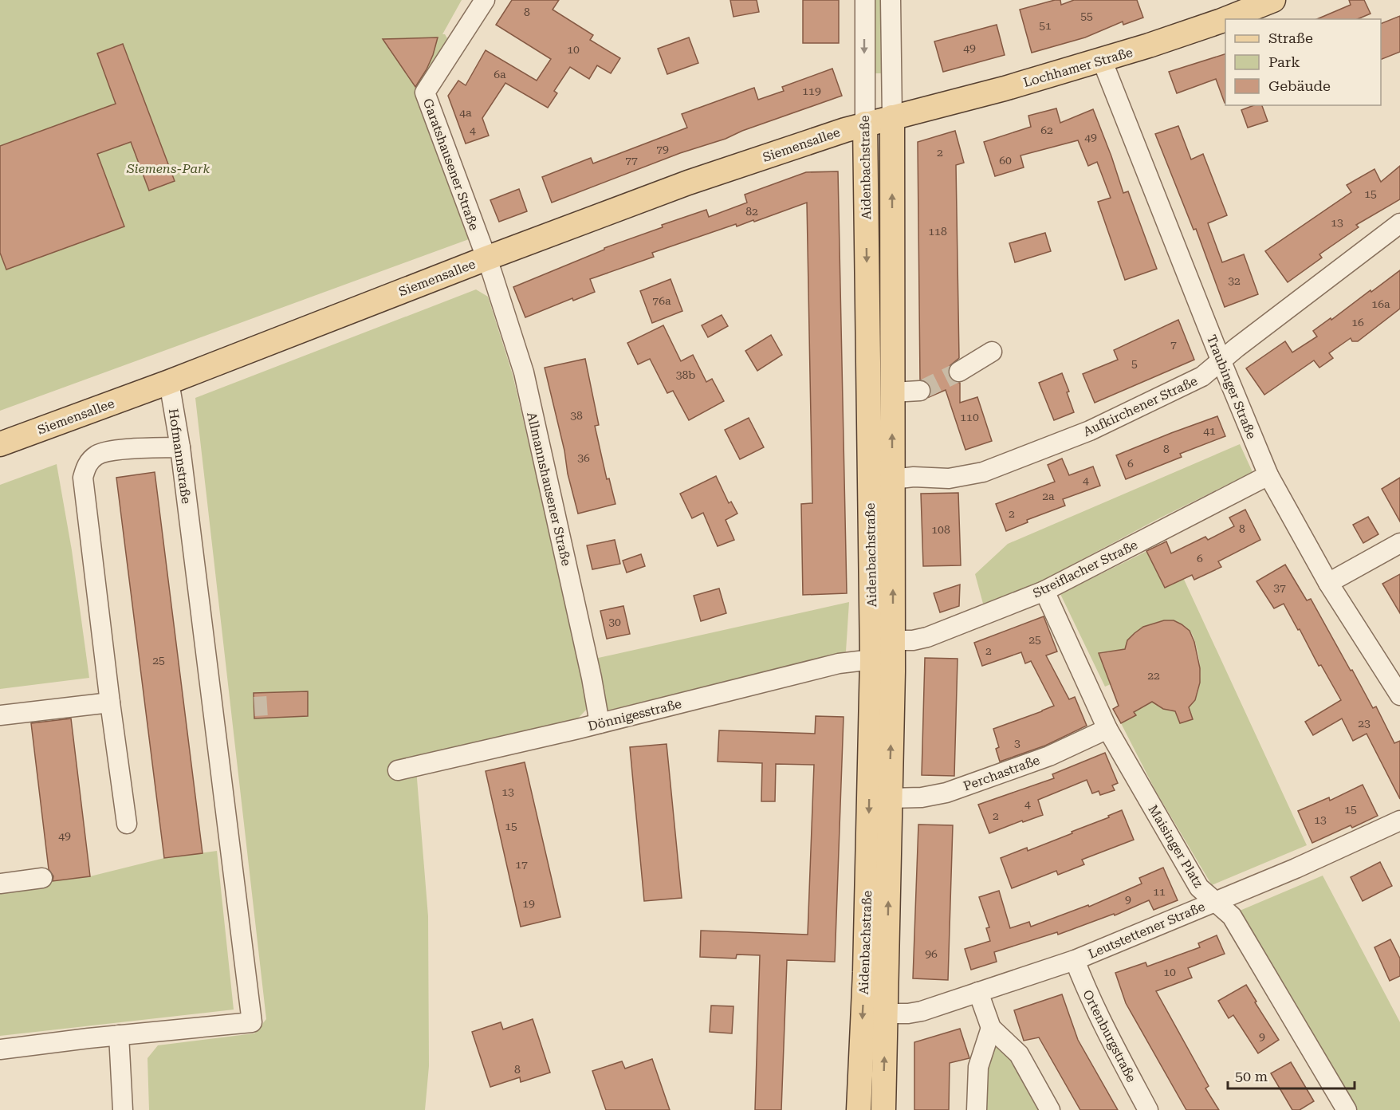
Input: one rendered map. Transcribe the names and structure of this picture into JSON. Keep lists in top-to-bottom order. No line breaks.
{"streets":{"main road":["Lochhamer Straße","Siemensallee","Aidenbachstraße"],"street":["Garatshausener Straße","Traubinger Straße","Aufkirchener Straße","Hofmannstraße","Allmannshausener Straße","Streiflacher Straße","Dönnigesstraße","Perchastraße","Maisinger Platz","Leutstettener Straße","Ortenburgstraße"]},"crossings":[["Lochhamer Straße","Siemensallee"],["Lochhamer Straße","Aidenbachstraße"],["Lochhamer Straße","Traubinger Straße"],["Siemensallee","Garatshausener Straße"],["Siemensallee","Aidenbachstraße"],["Siemensallee","Hofmannstraße"],["Siemensallee","Allmannshausener Straße"],["Garatshausener Straße","Allmannshausener Straße"],["Aidenbachstraße","Aufkirchener Straße"],["Aidenbachstraße","Streiflacher Straße"],["Aidenbachstraße","Dönnigesstraße"],["Aidenbachstraße","Perchastraße"],["Aidenbachstraße","Leutstettener Straße"],["Traubinger Straße","Aufkirchener Straße"],["Traubinger Straße","Streiflacher Straße"],["Allmannshausener Straße","Dönnigesstraße"],["Streiflacher Straße","Maisinger Platz"],["Perchastraße","Maisinger Platz"],["Maisinger Platz","Leutstettener Straße"],["Leutstettener Straße","Ortenburgstraße"]],"parks":["Siemens-Park"],"house_numbers":["8","55","51","49","10","6a","119","4a","4","62","49","79","2","77","60","15","82","13","118","32","76a","16a","16","7","5","38b","38","110","41","8","36","6","4","2a","2","8","108","6","37","30","25","2","25","22","23","3","13","4","15","2","13","15","49","17","11","9","19","96","10","9","8"],"legend":["Straße","Park","Gebäude"],"scale_bar":"50 m"}
